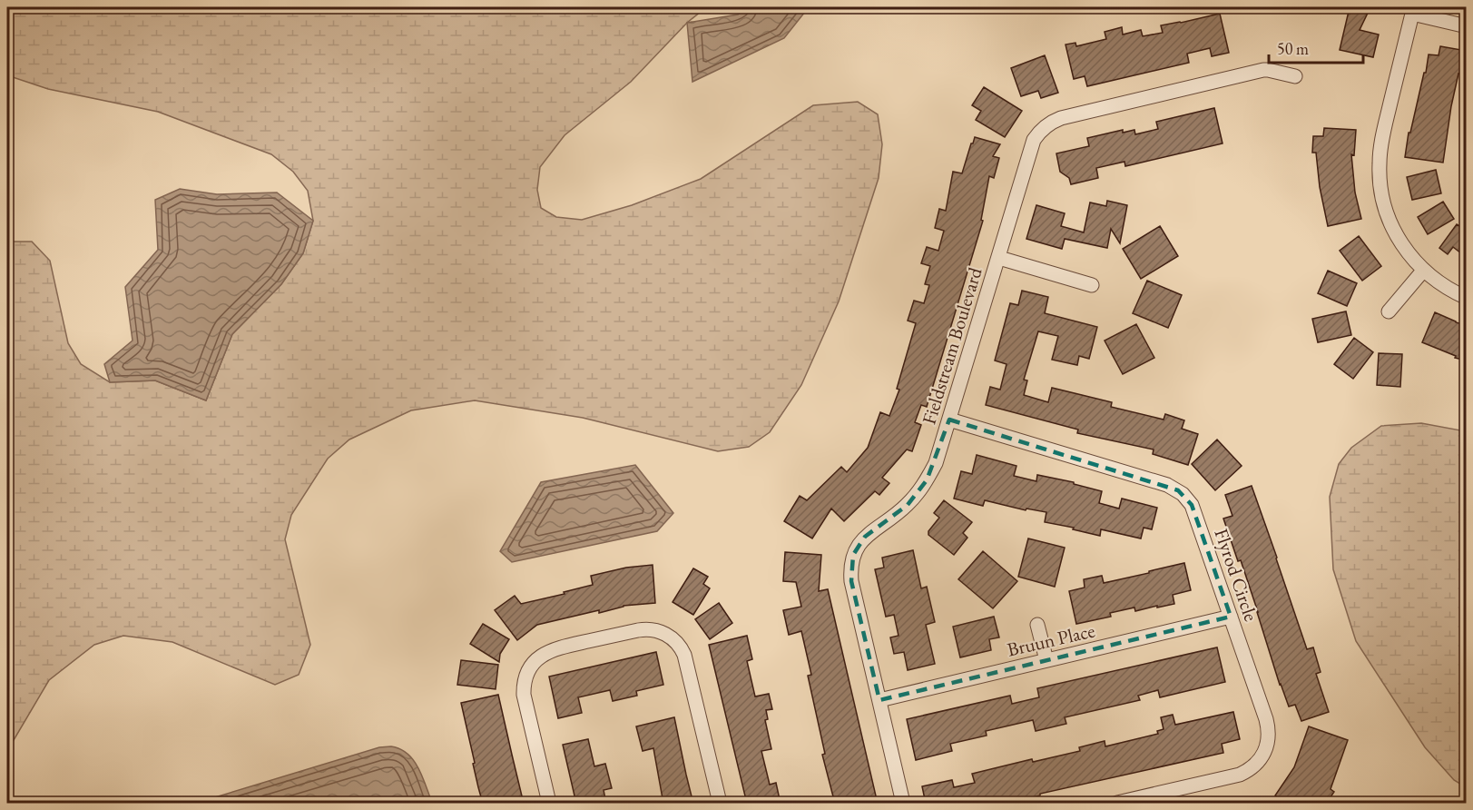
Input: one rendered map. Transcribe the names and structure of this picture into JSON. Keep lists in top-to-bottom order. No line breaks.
{"streets":{"street":["Fieldstream Boulevard","Flyrod Circle","Bruun Place"]},"crossings":[["Fieldstream Boulevard","Flyrod Circle"],["Fieldstream Boulevard","Bruun Place"],["Flyrod Circle","Bruun Place"]],"scale_bar":"50 m"}
